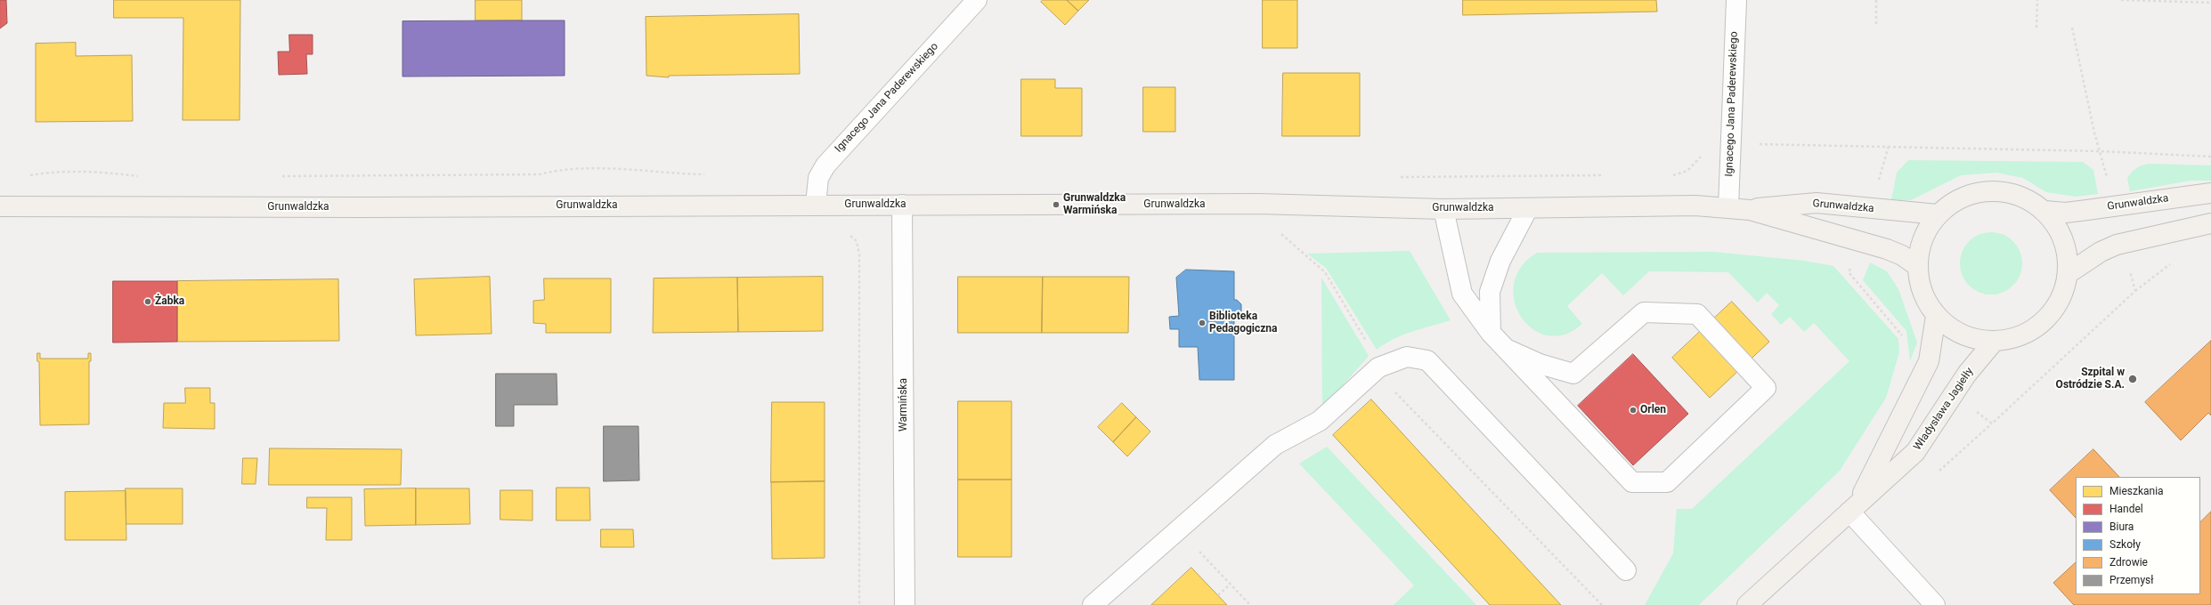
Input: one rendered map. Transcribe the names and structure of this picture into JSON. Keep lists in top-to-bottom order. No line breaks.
{"streets":{"street":["Ignacego Jana Paderewskiego","Grunwaldzka","Warmińska","Władysława Jagiełły"]},"crossings":[["Ignacego Jana Paderewskiego","Grunwaldzka"],["Grunwaldzka","Warmińska"]],"places":["Grunwaldzka Warmińska","Żabka","Biblioteka Pedagogiczna","Szpital w Ostródzie S.A.","Orlen"],"legend":["Mieszkania","Handel","Biura","Szkoły","Zdrowie","Przemysł"]}
